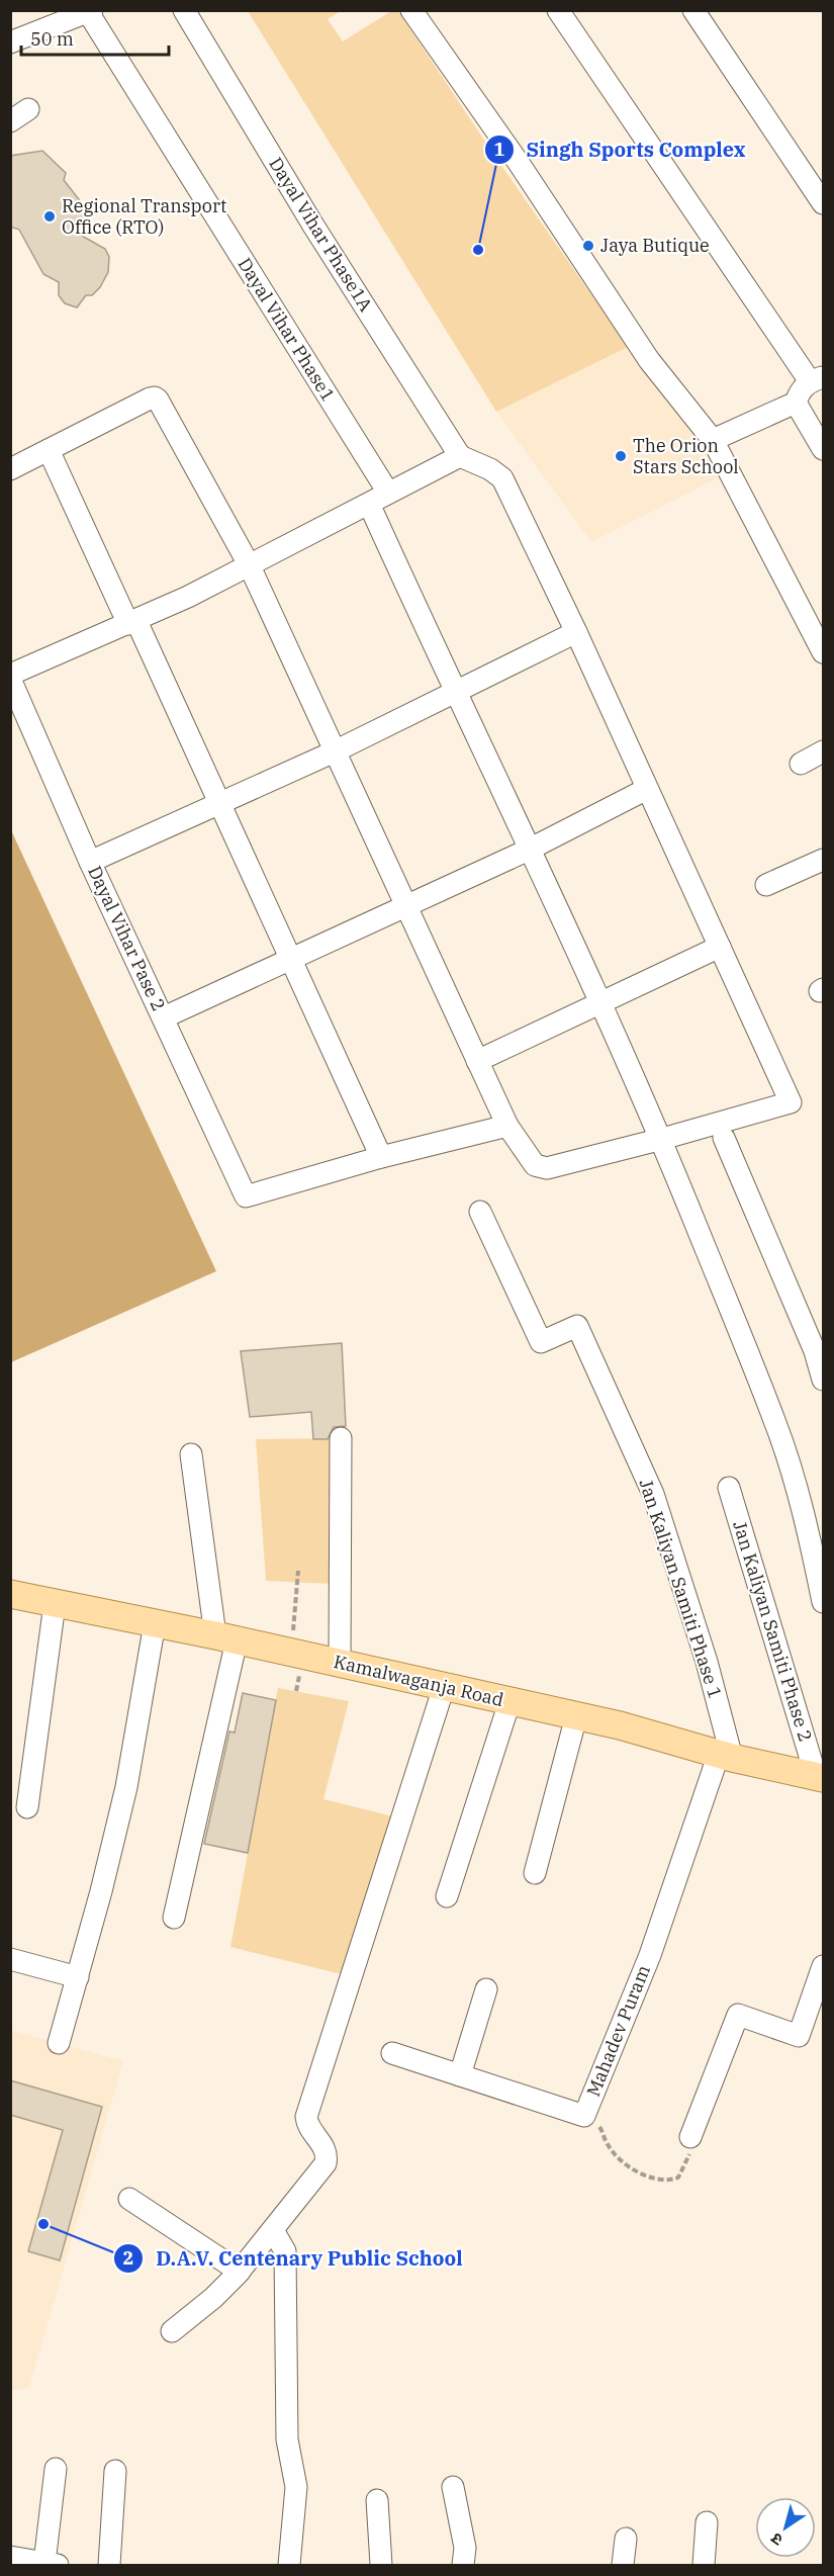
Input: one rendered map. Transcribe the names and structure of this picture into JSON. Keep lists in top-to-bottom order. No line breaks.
{"streets":{"main road":["Kamalwaganja Road"],"street":["Dayal Vihar Phase1A","Dayal Vihar Phase1","Dayal Vihar Pase 2","Jan Kaliyan Samiti Phase 1","Jan Kaliyan Samiti Phase 2","Mahadev Puram"]},"crossings":[["Jan Kaliyan Samiti Phase 1","Kamalwaganja Road"],["Jan Kaliyan Samiti Phase 1","Mahadev Puram"],["Jan Kaliyan Samiti Phase 2","Kamalwaganja Road"],["Kamalwaganja Road","Mahadev Puram"]],"places":["Regional Transport Office (RTO)","Jaya Butique","Singh Sports Complex","The Orion Stars School","D.A.V. Centenary Public School"],"scale_bar":"50 m","north":"bottom left"}
